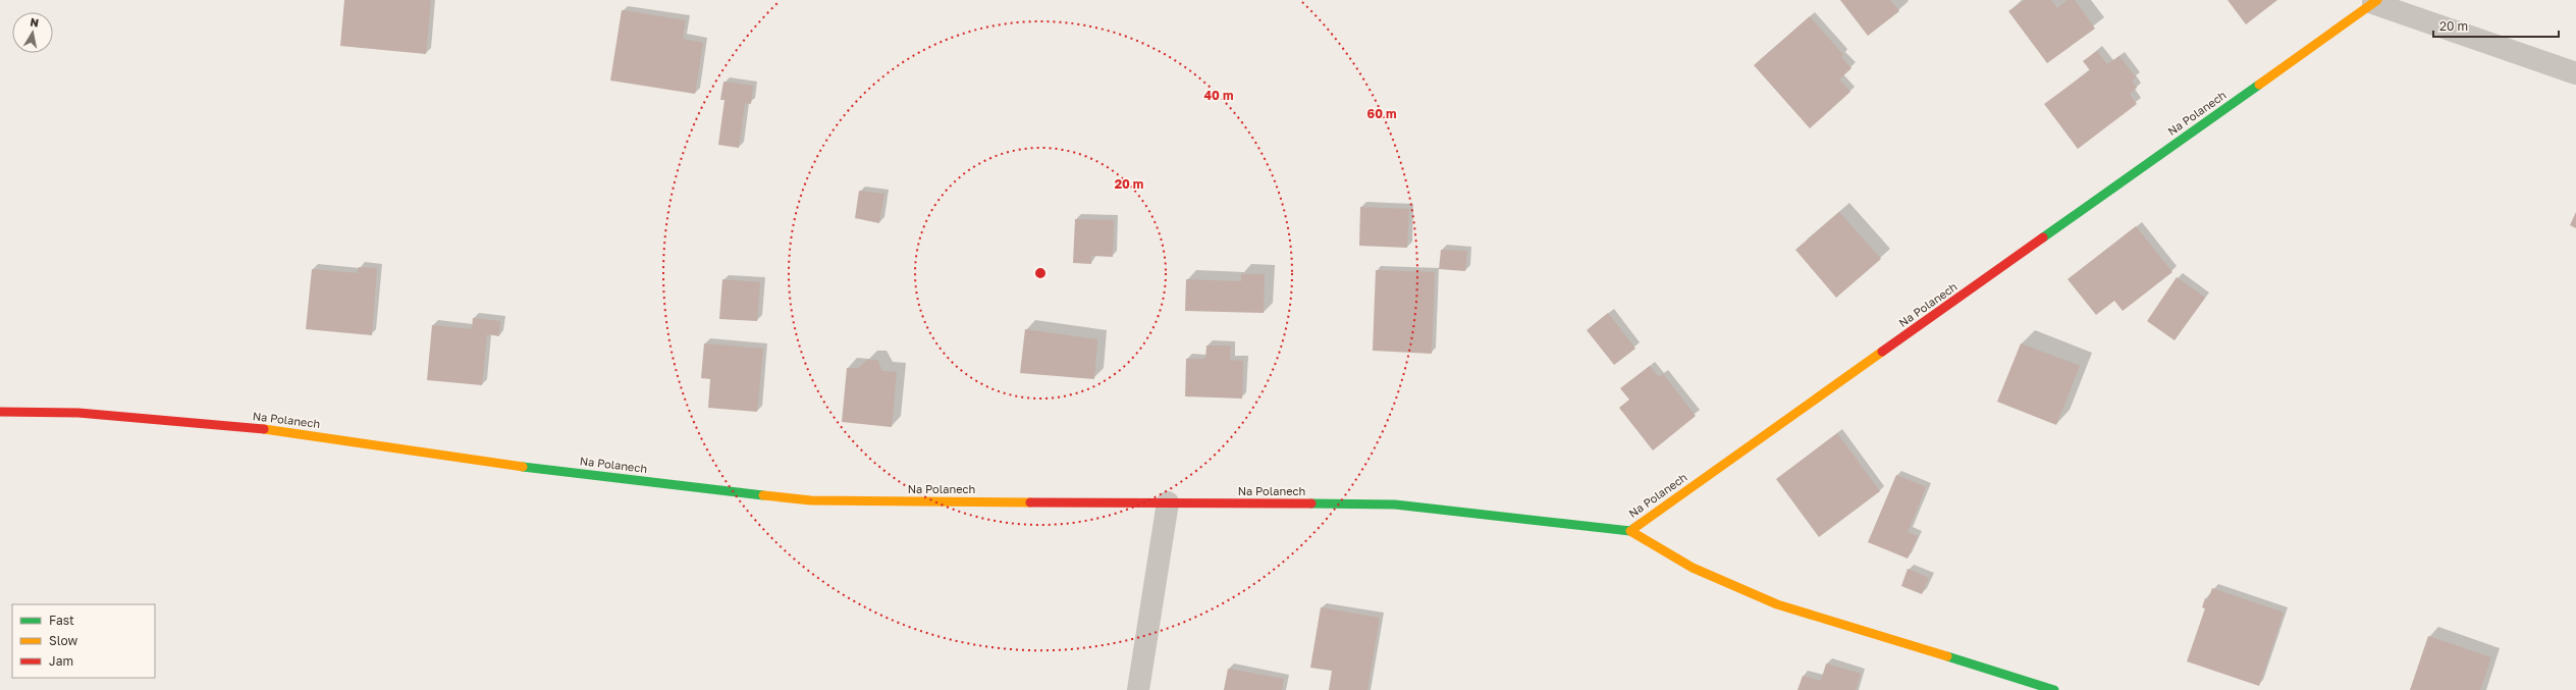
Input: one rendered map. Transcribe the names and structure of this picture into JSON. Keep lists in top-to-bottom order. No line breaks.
{"streets":{"street":["Na Polanech"]},"legend":["Fast","Slow","Jam"],"scale_bar":"20 m","north":"top","rings":["40 m","60 m","20 m"]}
